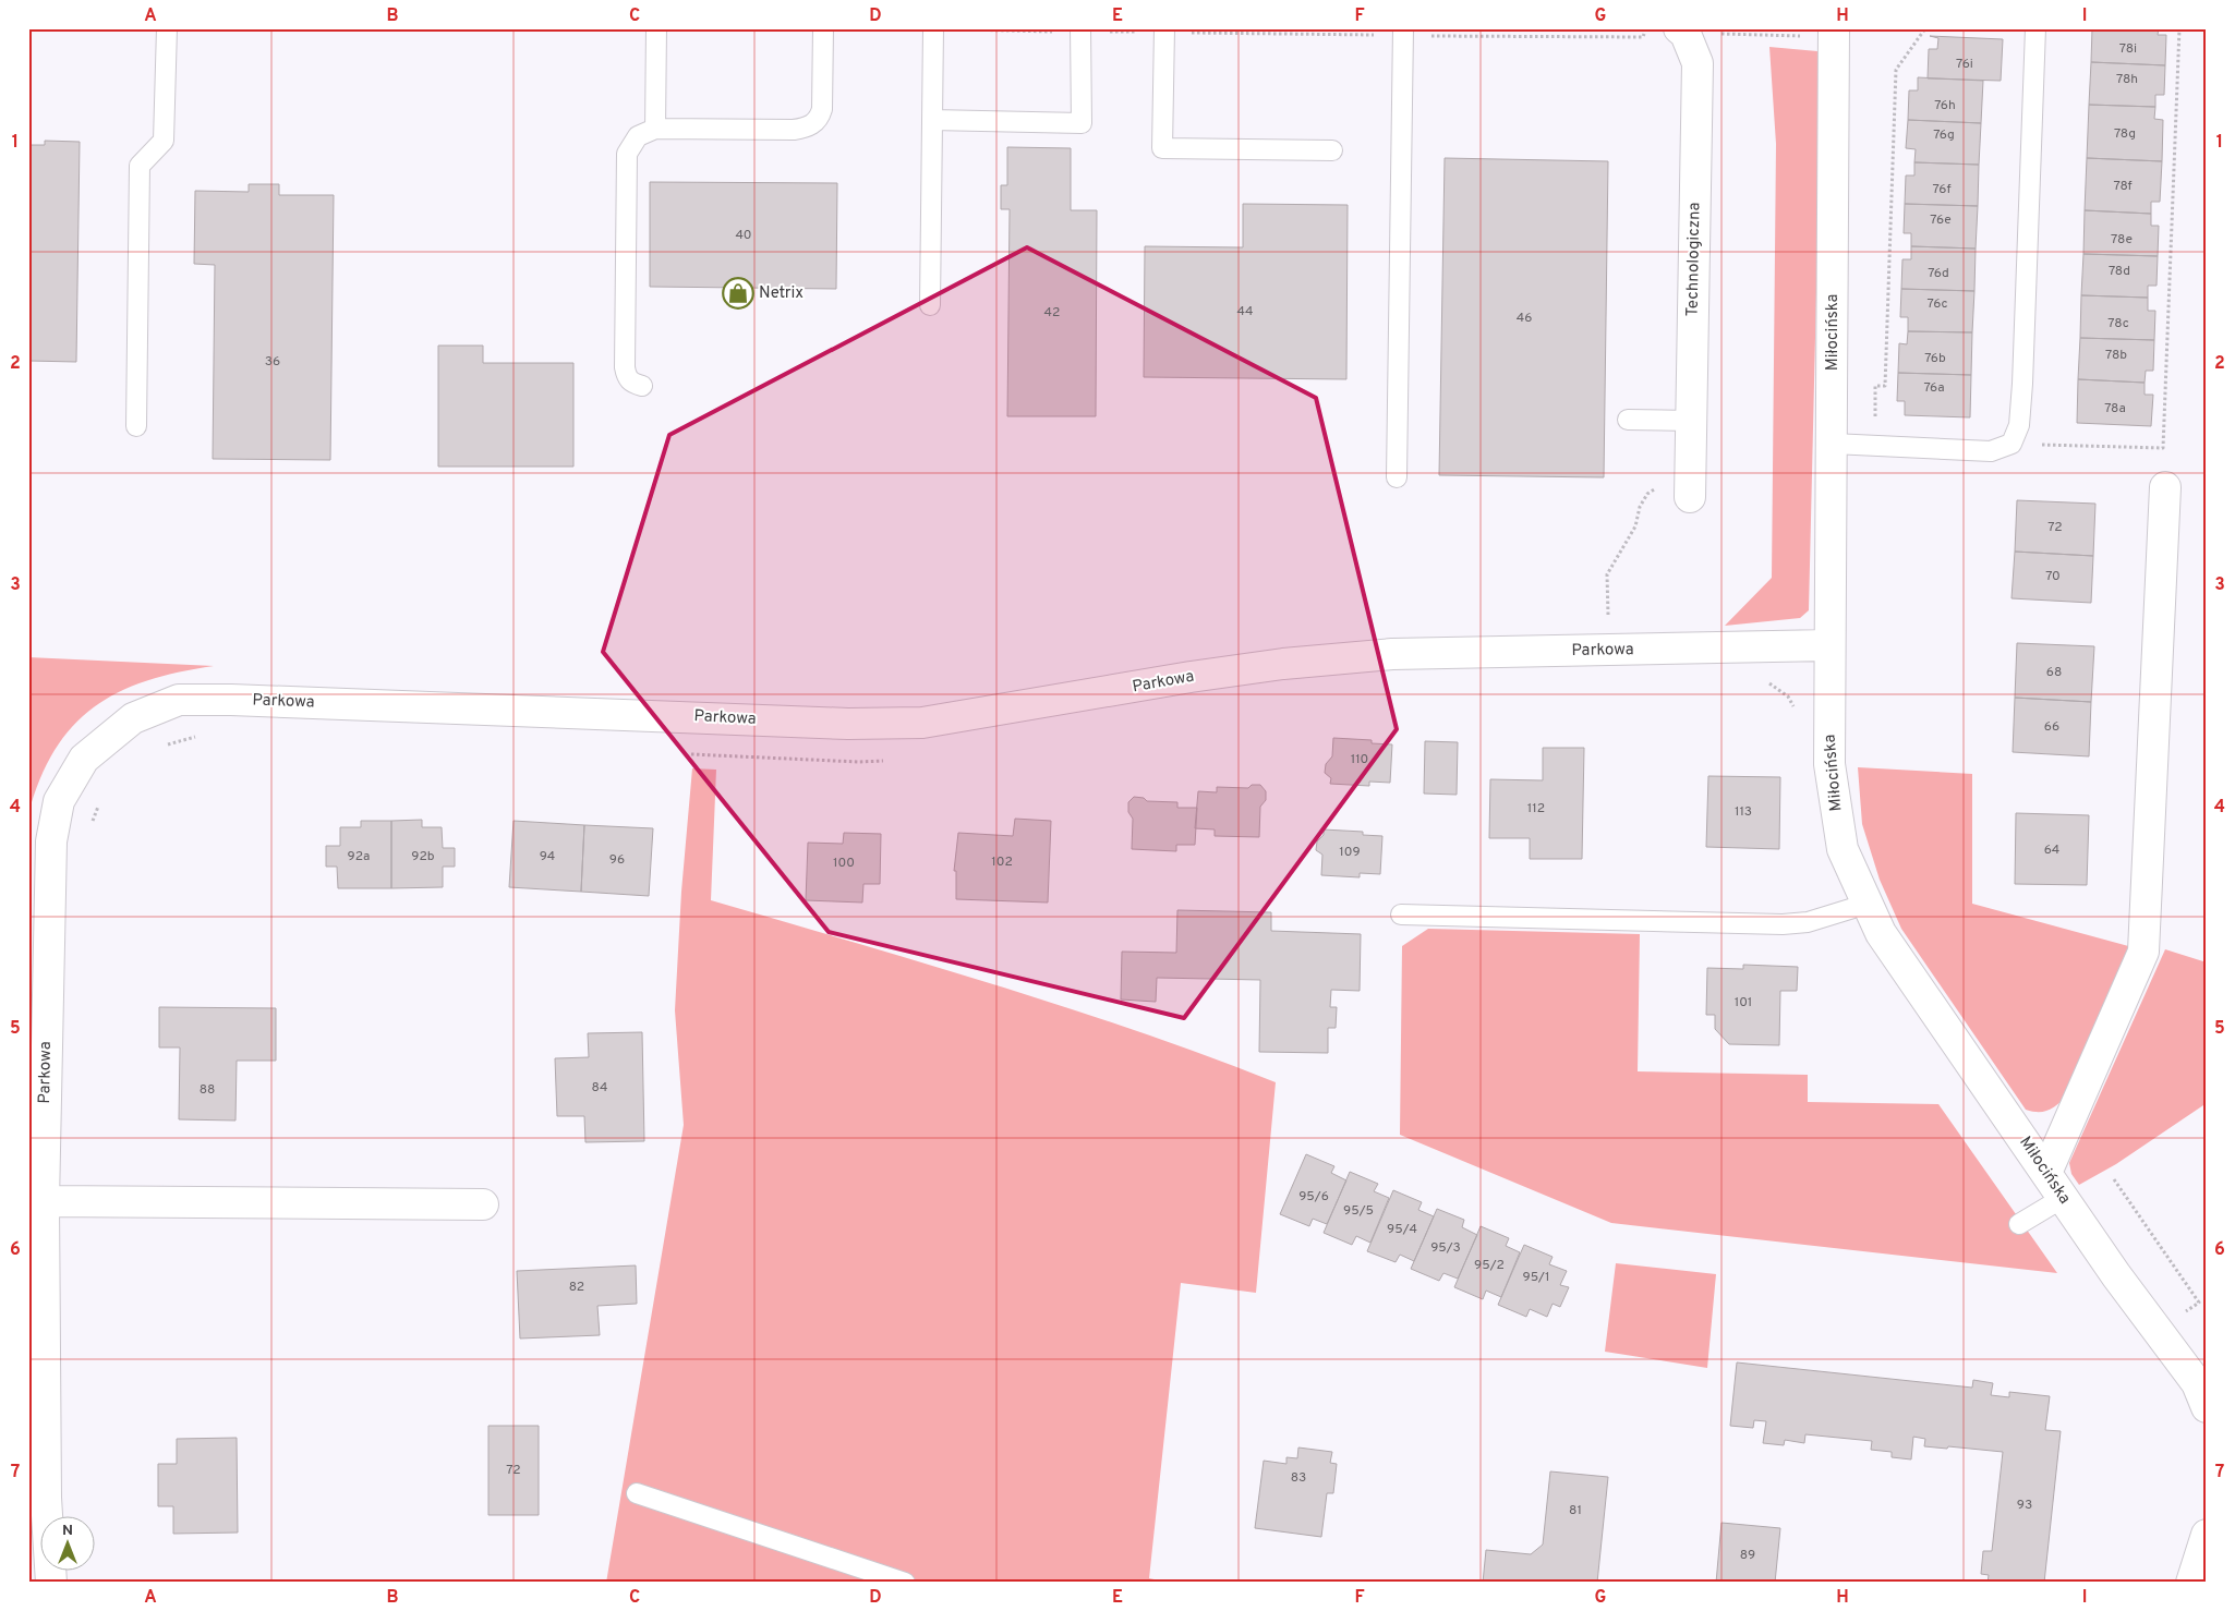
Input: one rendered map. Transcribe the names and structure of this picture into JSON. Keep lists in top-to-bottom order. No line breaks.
{"streets":{"street":["Technologiczna","Miłocińska","Parkowa"]},"crossings":[["Miłocińska","Parkowa"]],"places":{"shop":["Netrix"]},"house_numbers":["78i","76i","78h","76h","78g","76g","78f","76f","76e","40","78e","78d","76d","76c","44","42","46","78c","78b","76b","36","76a","78a","72","70","68","66","110","112","113","64","109","92a","92b","94","96","102","100","101","84","88","95/6","95/5","95/4","95/3","95/2","95/1","82","72","83","93","81","89"],"north":"top","grid":{"columns":["A","B","C","D","E","F","G","H","I"],"rows":["1","2","3","4","5","6","7"]}}
